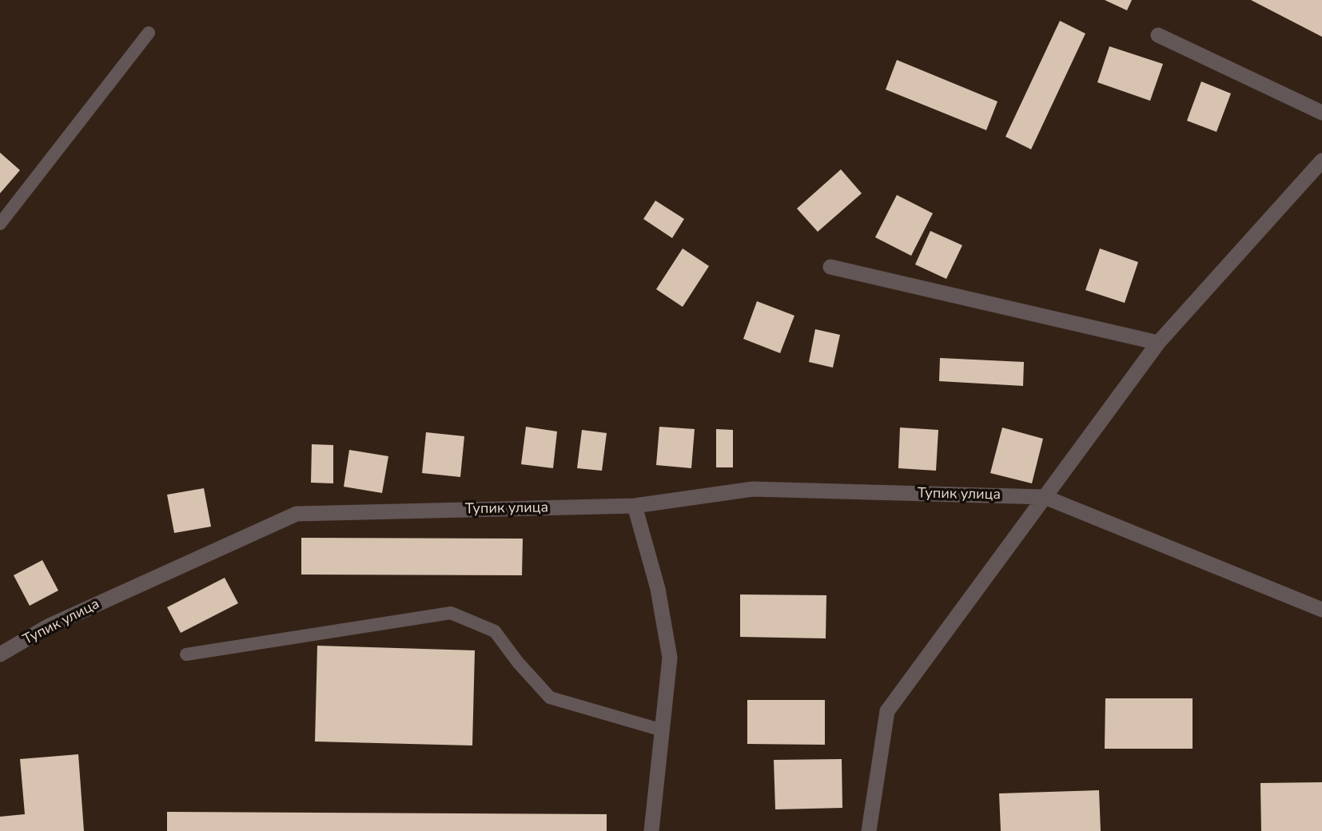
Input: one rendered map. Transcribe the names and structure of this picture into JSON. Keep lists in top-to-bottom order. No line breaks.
{"streets":{"street":["Тупик улица"]}}
